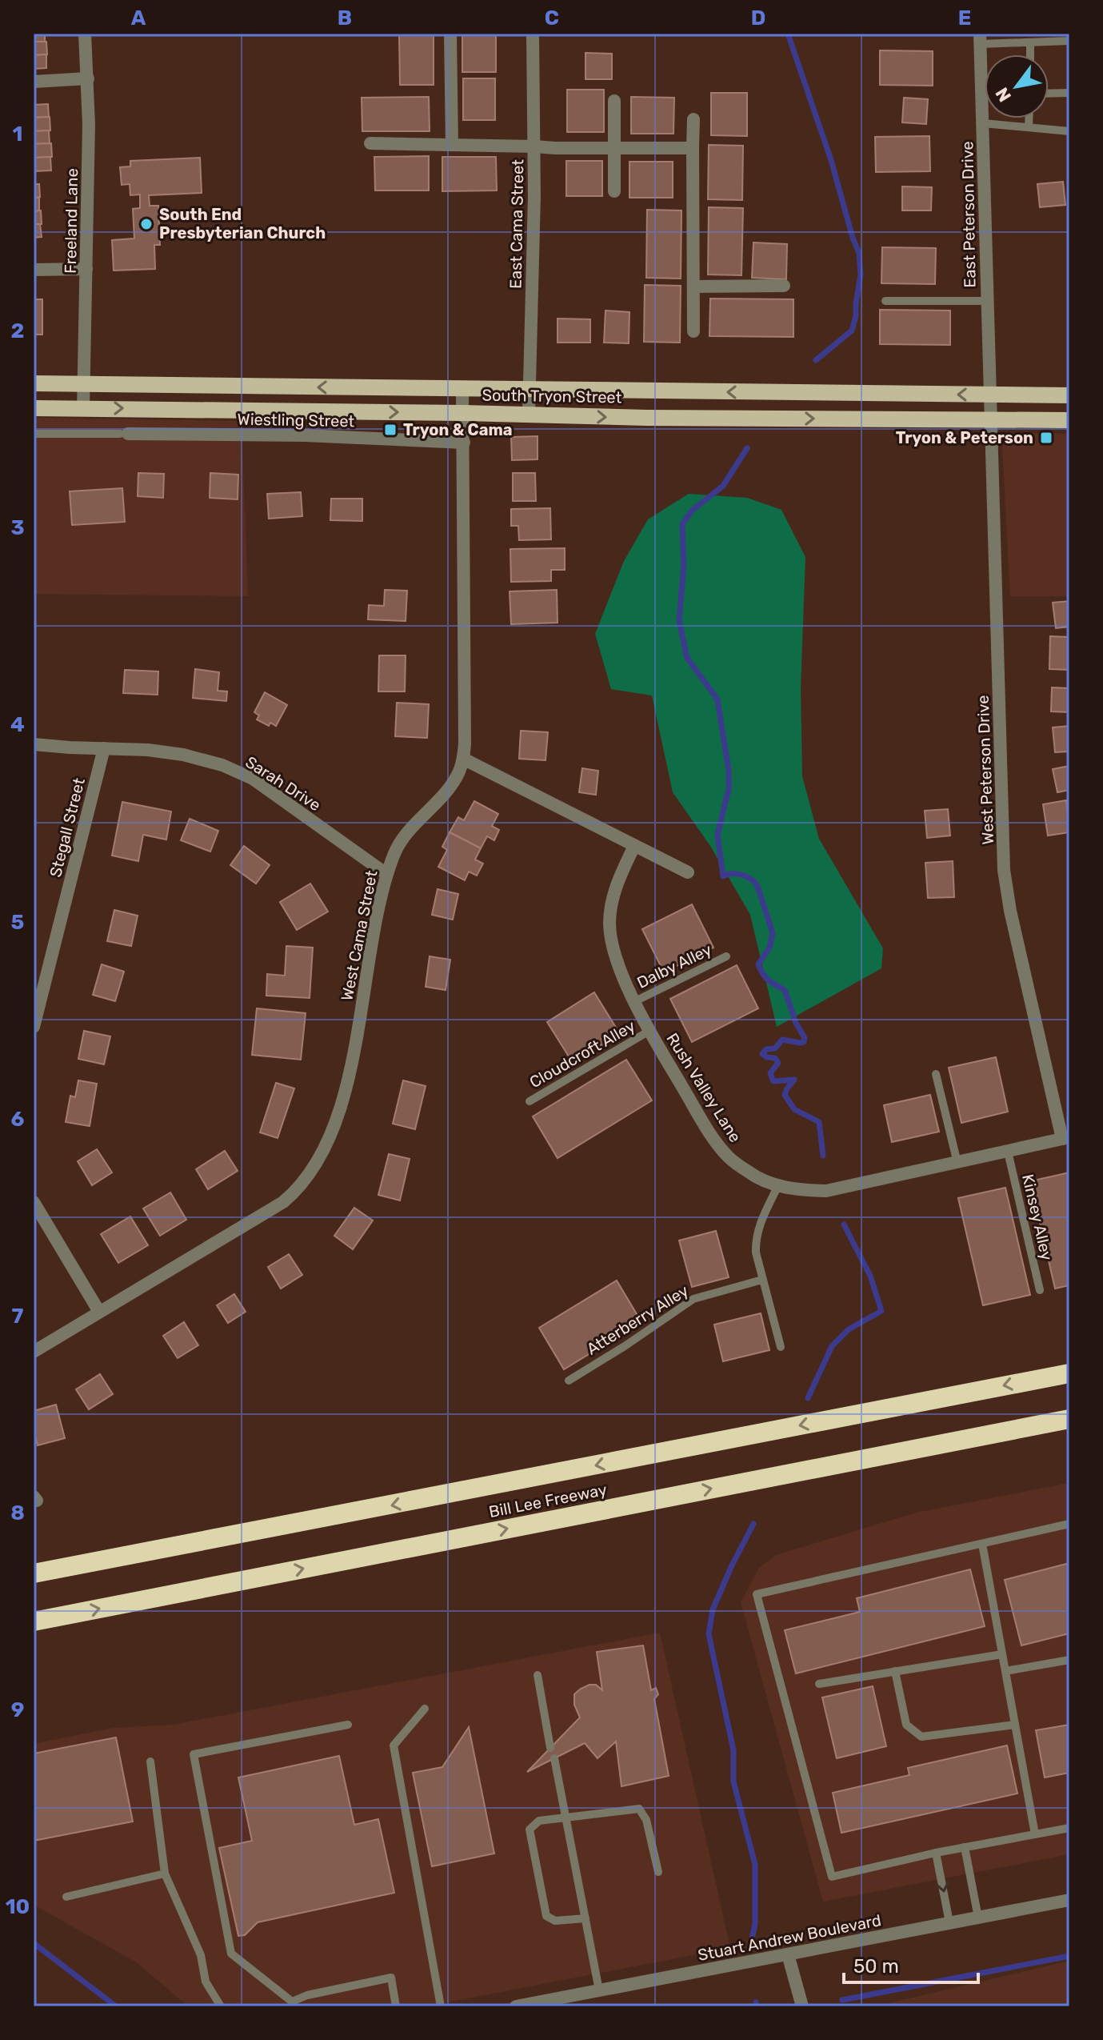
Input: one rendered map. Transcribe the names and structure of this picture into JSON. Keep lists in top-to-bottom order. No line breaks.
{"streets":{"highway":["Bill Lee Freeway"],"main road":["South Tryon Street"],"street":["East Peterson Drive","Freeland Lane","East Cama Street","Wiestling Street","West Peterson Drive","Sarah Drive","Stegall Street","West Cama Street","Rush Valley Lane","Stuart Andrew Boulevard"],"lane":["Dalby Alley","Cloudcroft Alley","Kinsey Alley","Atterberry Alley"]},"crossings":[["East Peterson Drive","South Tryon Street"],["East Peterson Drive","West Peterson Drive"],["Freeland Lane","South Tryon Street"],["East Cama Street","South Tryon Street"],["South Tryon Street","West Peterson Drive"],["South Tryon Street","West Cama Street"],["Wiestling Street","West Cama Street"],["West Peterson Drive","Rush Valley Lane"],["Sarah Drive","Stegall Street"],["Sarah Drive","West Cama Street"],["Dalby Alley","Rush Valley Lane"],["Cloudcroft Alley","Rush Valley Lane"],["Rush Valley Lane","Kinsey Alley"]],"places":{"other":["South End Presbyterian Church"],"transit":["Tryon & Cama","Tryon & Peterson"]},"scale_bar":"50 m","north":"bottom left","grid":{"columns":["A","B","C","D","E"],"rows":["1","2","3","4","5","6","7","8","9","10"]}}
